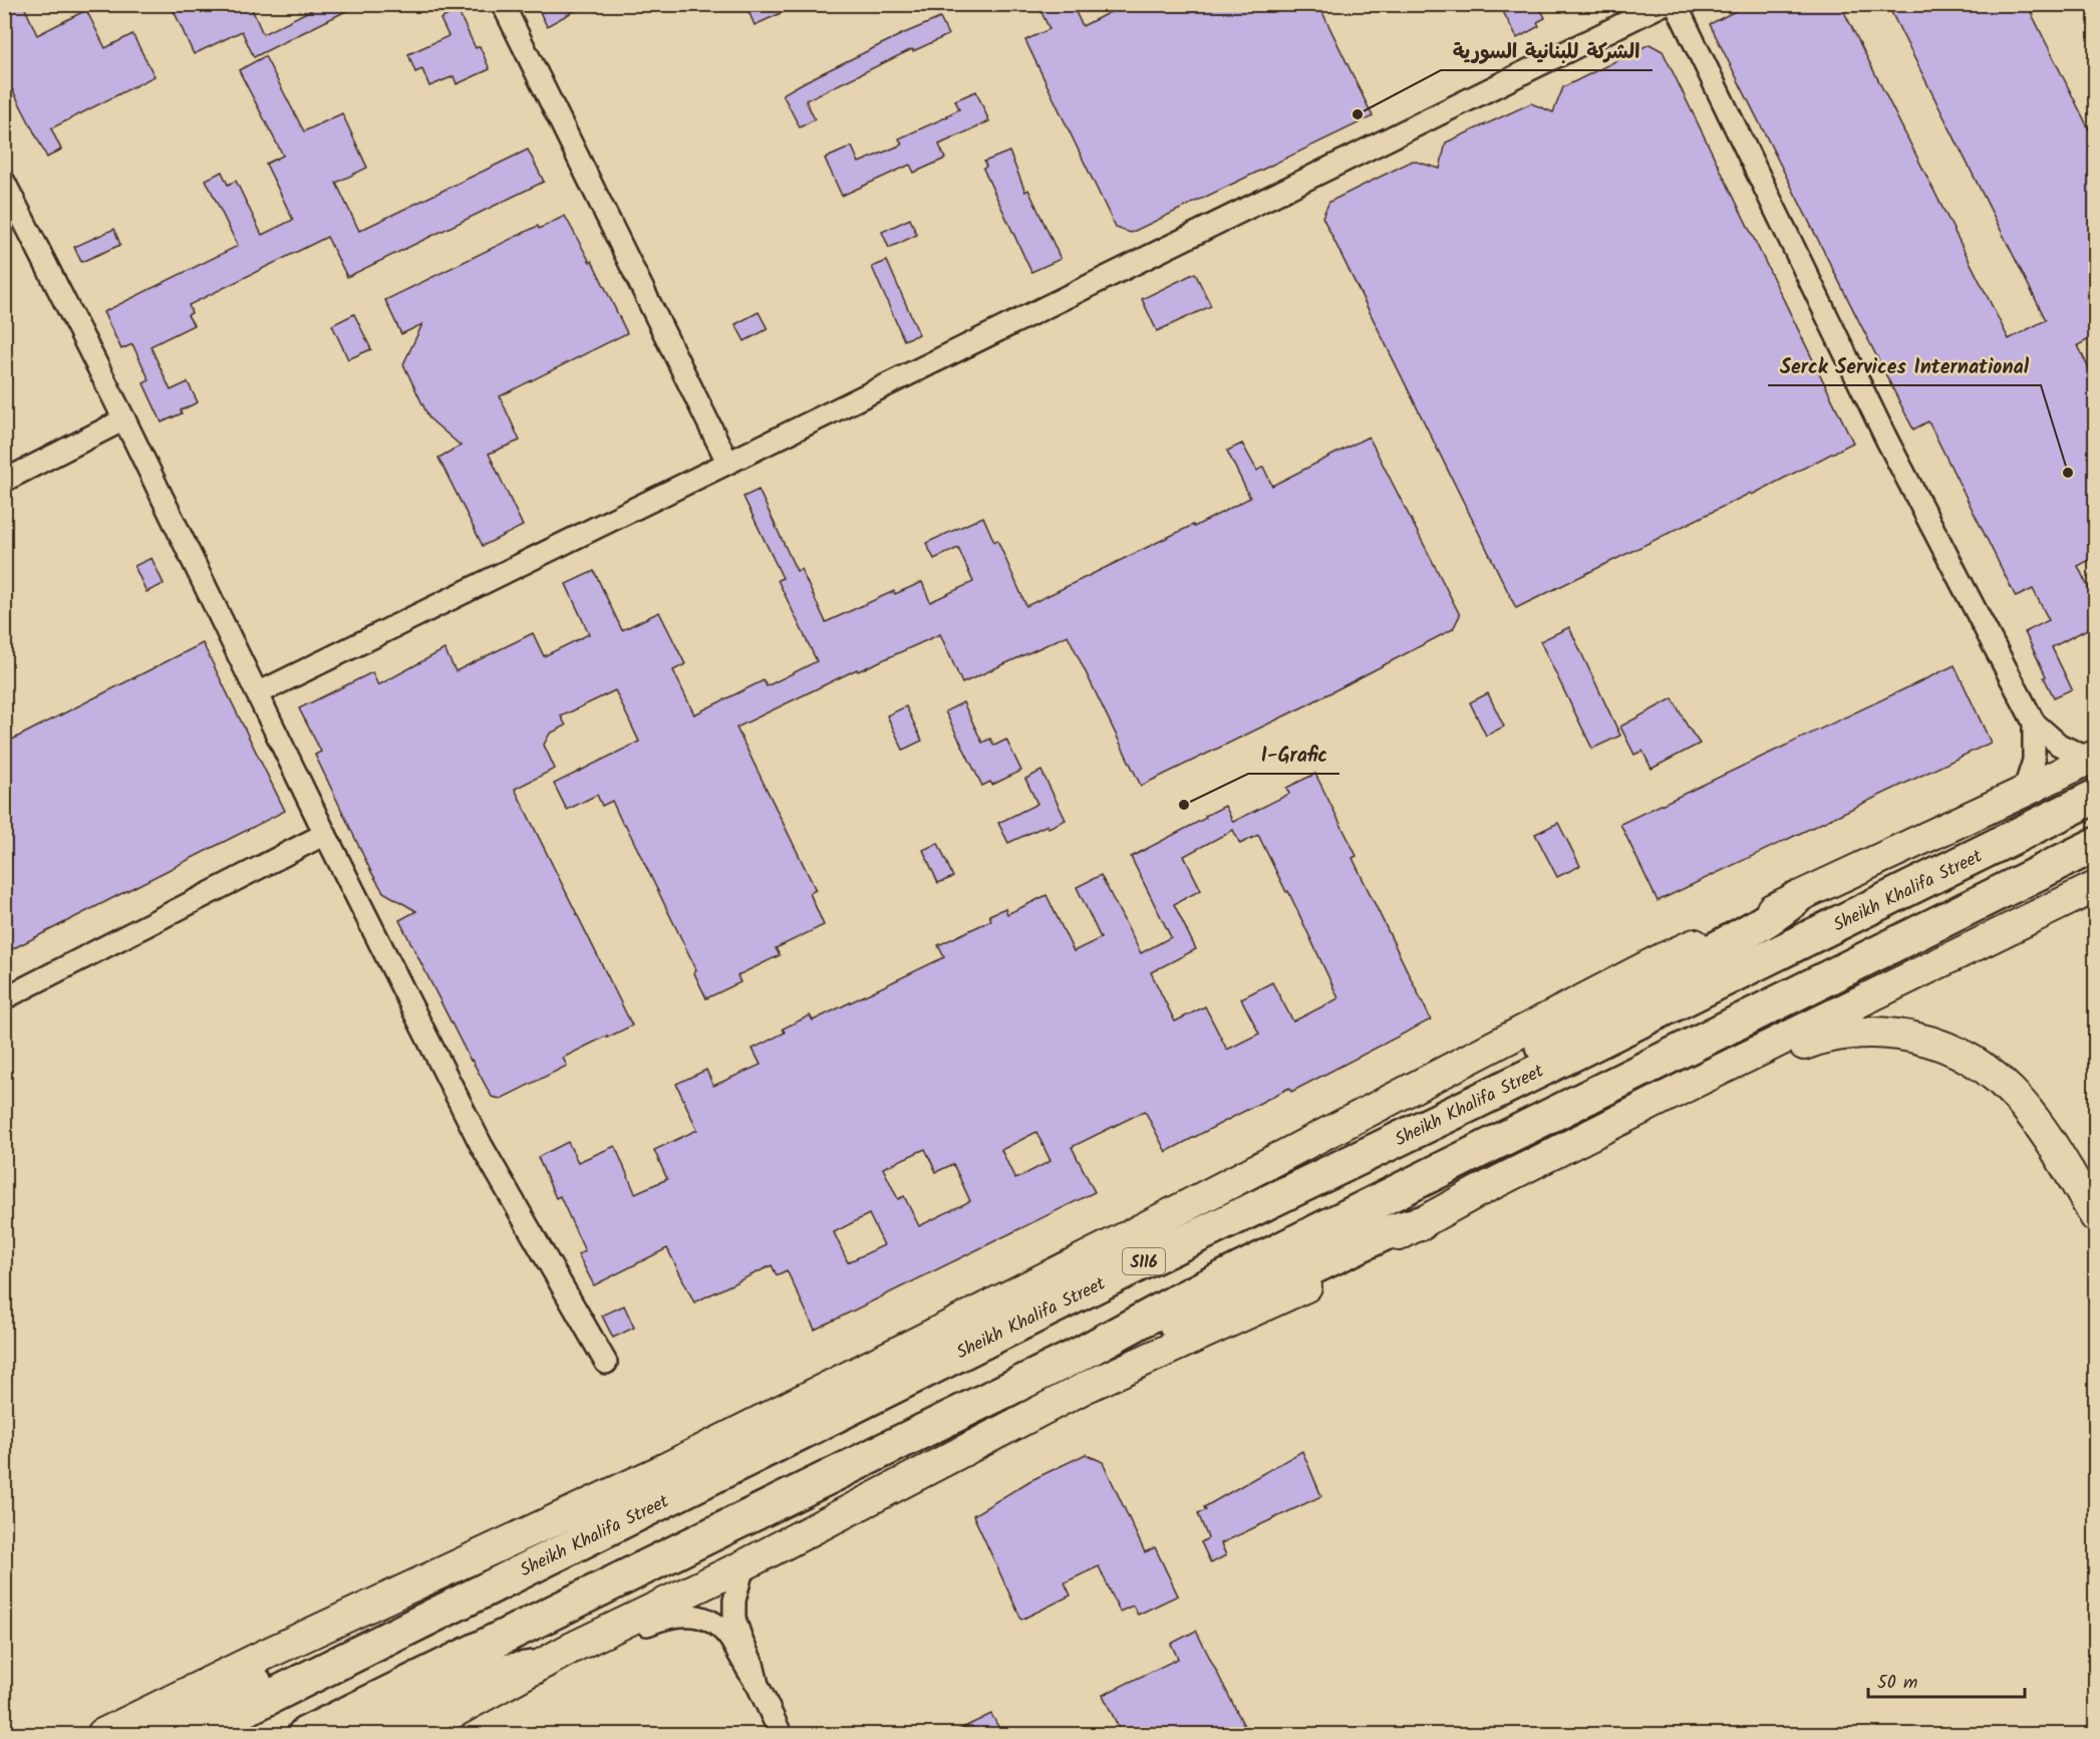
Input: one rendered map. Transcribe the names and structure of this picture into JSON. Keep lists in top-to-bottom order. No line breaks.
{"streets":{"highway":["Sheikh Khalifa Street","S116"]},"places":["الشركة للبنانية السورية","Serck Services International","I-Grafic"],"scale_bar":"50 m"}
